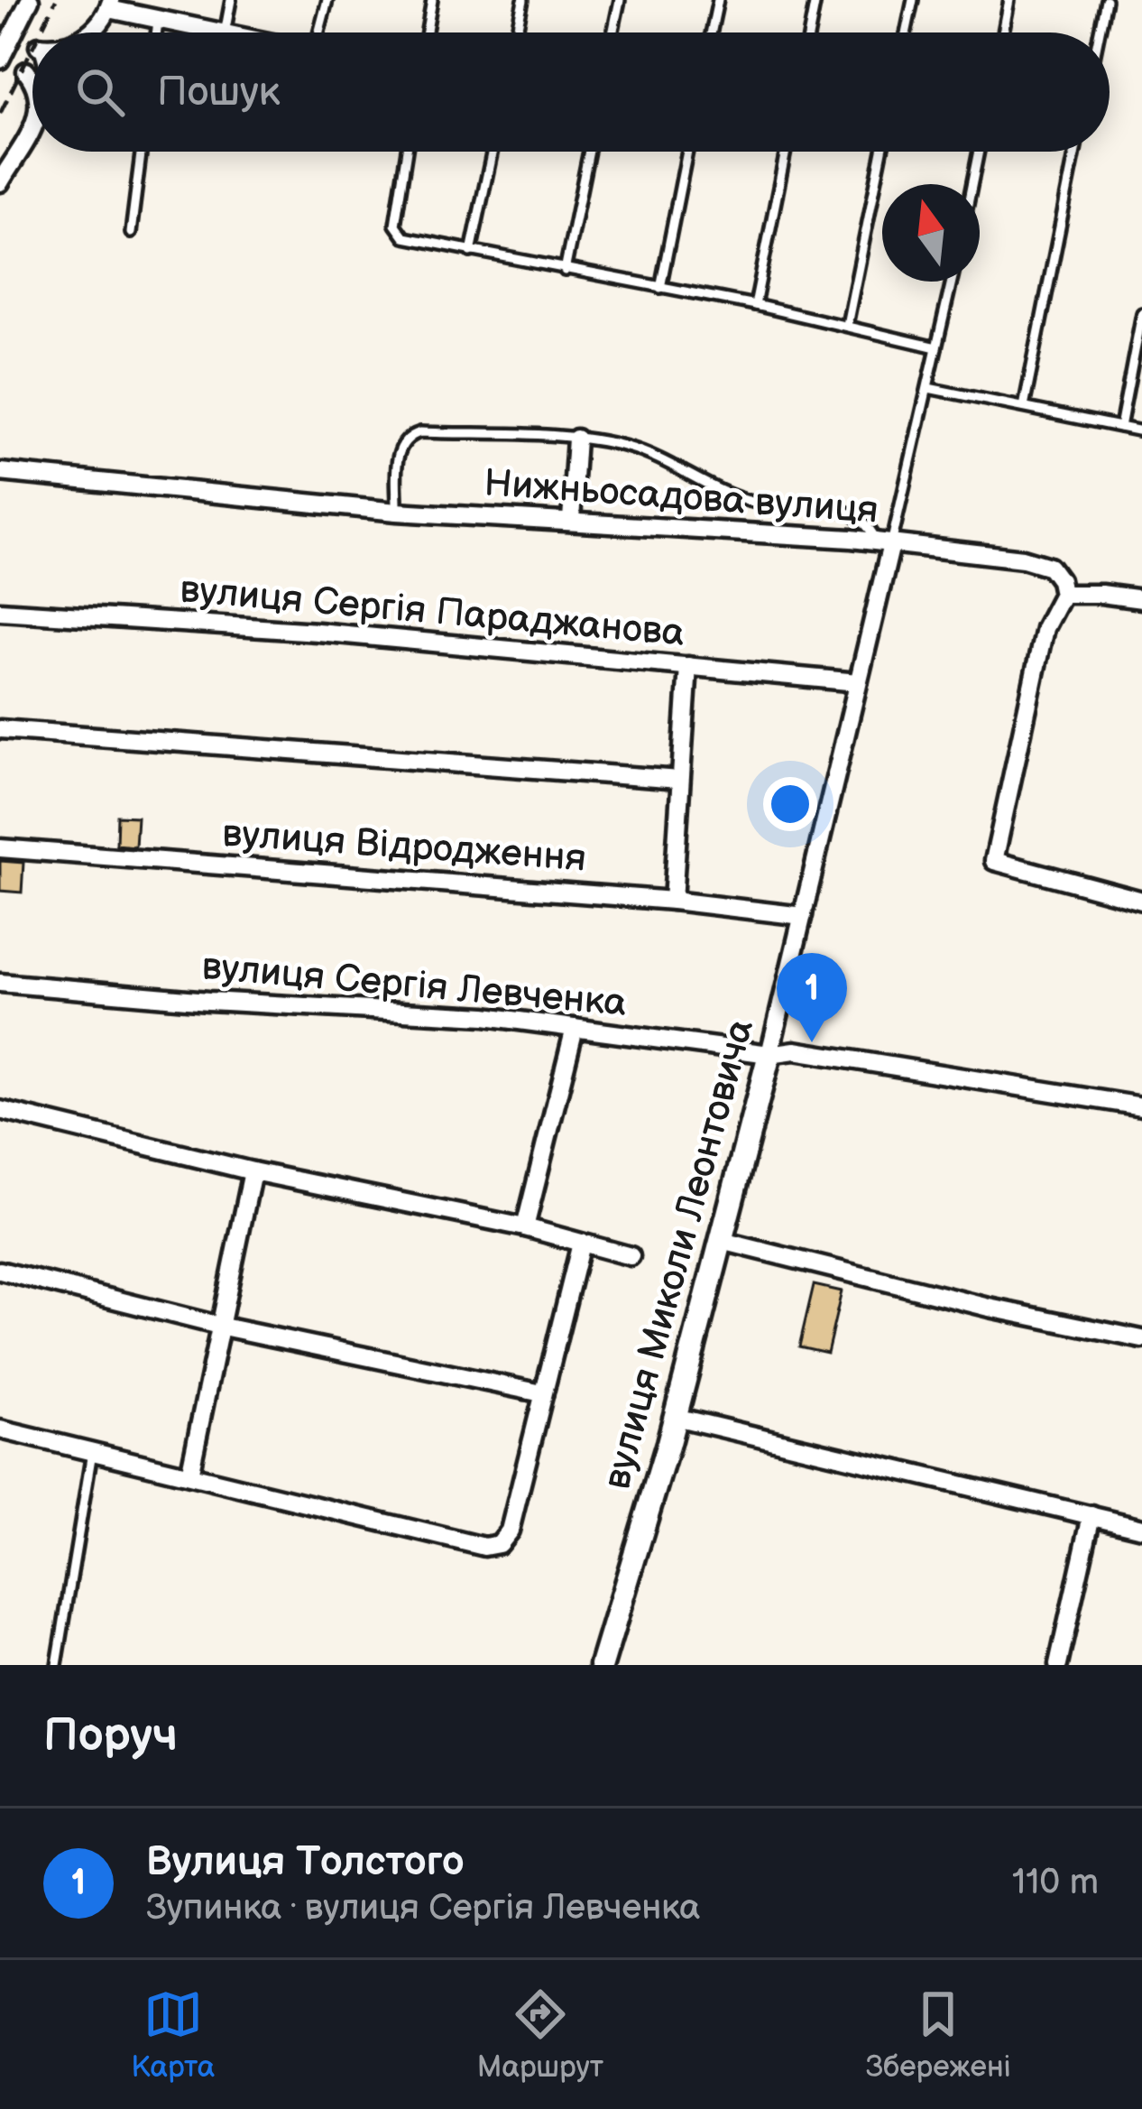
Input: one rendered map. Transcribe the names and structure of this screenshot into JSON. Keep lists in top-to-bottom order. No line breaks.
{"streets":{"street":["Нижньосадова вулиця","вулиця Сергія Параджанова","вулиця Відродження","вулиця Сергія Левченка","вулиця Миколи Леонтовича"]},"crossings":[["Нижньосадова вулиця","вулиця Миколи Леонтовича"],["вулиця Сергія Параджанова","вулиця Миколи Леонтовича"],["вулиця Відродження","вулиця Миколи Леонтовича"],["вулиця Сергія Левченка","вулиця Миколи Леонтовича"]],"north":"top","page":{"search":"Пошук","pins":"1","heading":"Поруч","list":[{"mark":"1","name":"Вулиця Толстого","note":"Зупинка · вулиця Сергія Левченка","value":"110 m"}],"nav":["Карта","Маршрут","Збережені"]}}
